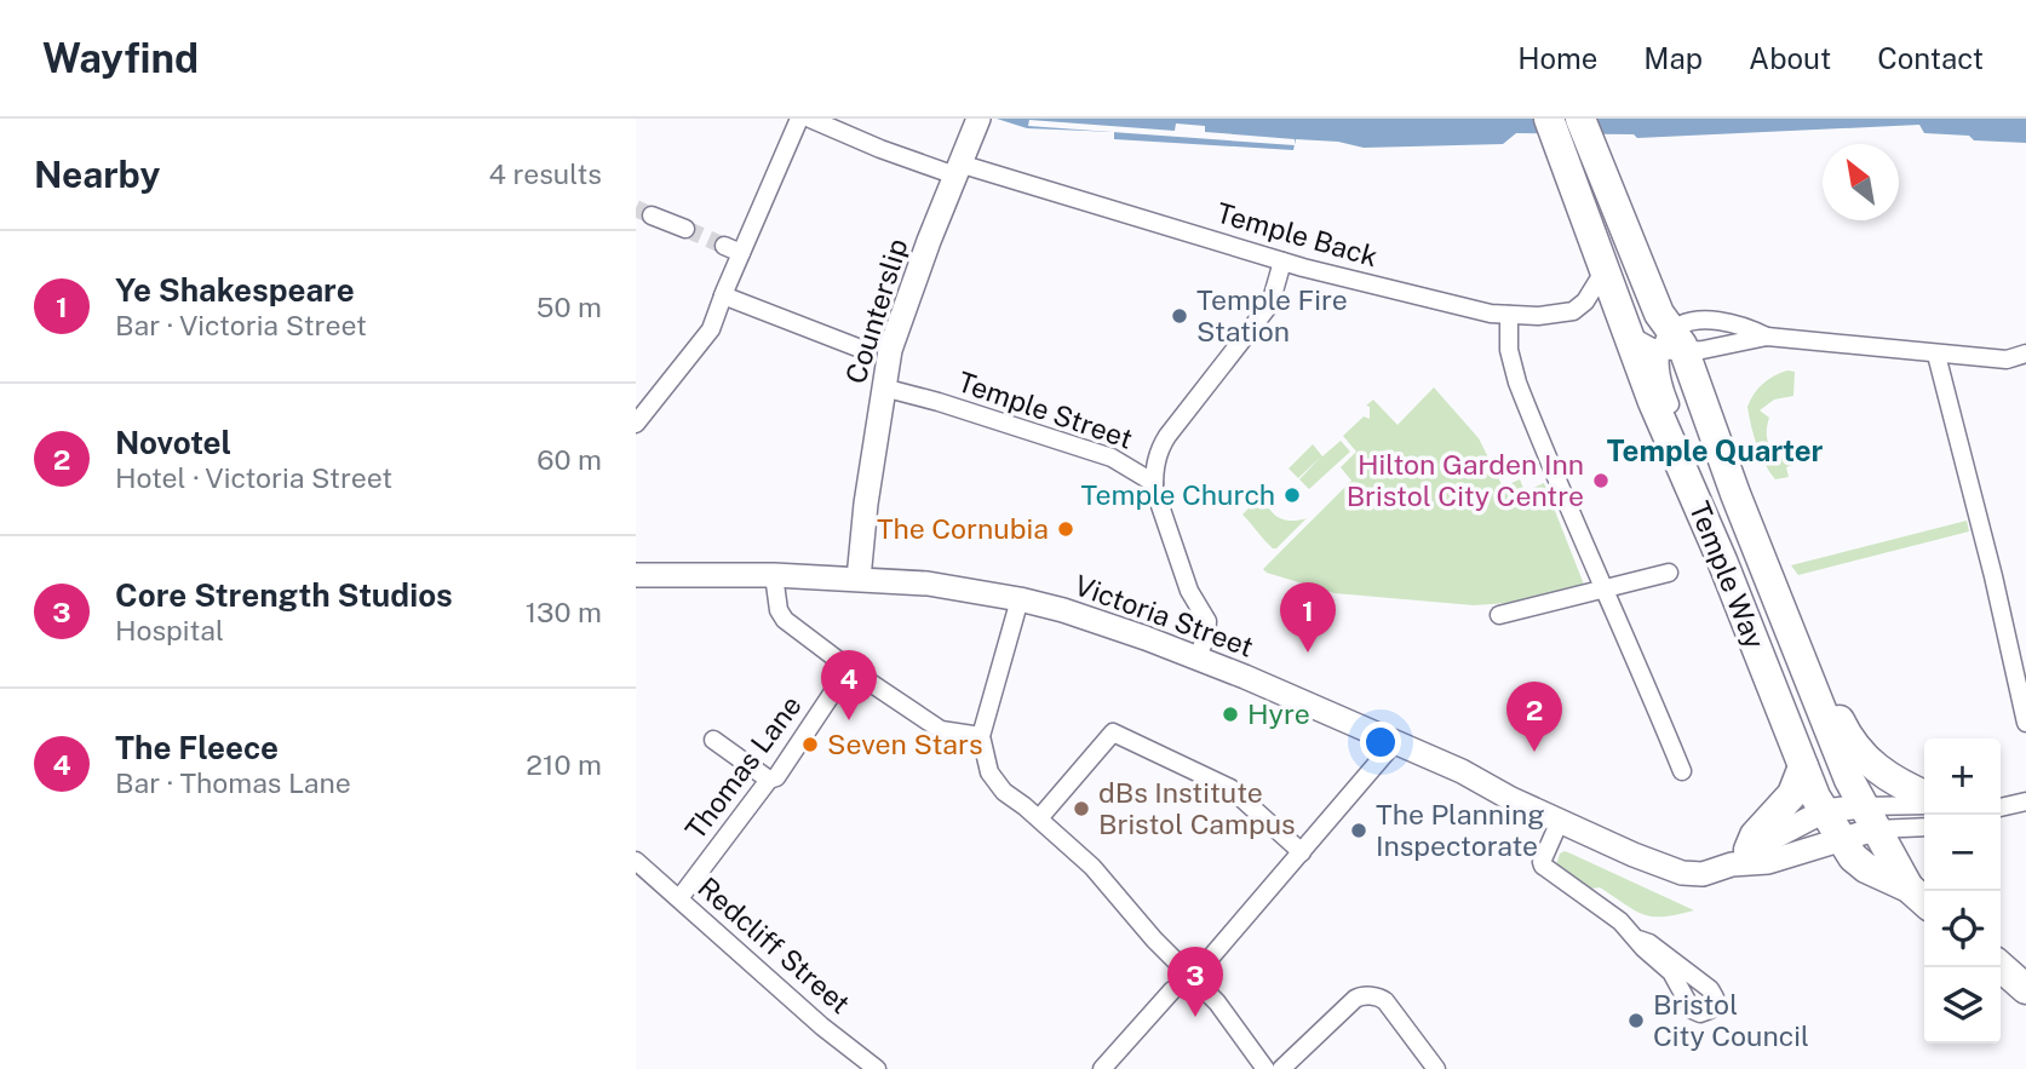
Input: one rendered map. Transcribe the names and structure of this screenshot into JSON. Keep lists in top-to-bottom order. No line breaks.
{"streets":{"highway":["Temple Way"],"main road":["Counterslip","Victoria Street"],"street":["Temple Back","Temple Street","Thomas Lane","Redcliff Street"]},"crossings":[["Temple Back","Counterslip"],["Temple Back","Temple Way"],["Counterslip","Temple Street"],["Counterslip","Victoria Street"],["Temple Street","Victoria Street"],["Temple Way","Victoria Street"],["Thomas Lane","Redcliff Street"]],"districts":["Temple Quarter"],"places":["Temple Fire Station","Hilton Garden Inn Bristol City Centre","Temple Church","The Cornubia","Hyre","Seven Stars","dBs Institute Bristol Campus","The Planning Inspectorate","Bristol City Council"],"north":"top left","page":{"header":"Wayfind","nav":["Home","Map","About","Contact"],"heading":["Nearby","4 results"],"list":[{"mark":"1","name":"Ye Shakespeare","note":"Bar · Victoria Street","value":"50 m"},{"mark":"2","name":"Novotel","note":"Hotel · Victoria Street","value":"60 m"},{"mark":"3","name":"Core Strength Studios","note":"Hospital","value":"130 m"},{"mark":"4","name":"The Fleece","note":"Bar · Thomas Lane","value":"210 m"}],"pins":["1","4","2","3"],"map_buttons":["+","−"]}}
